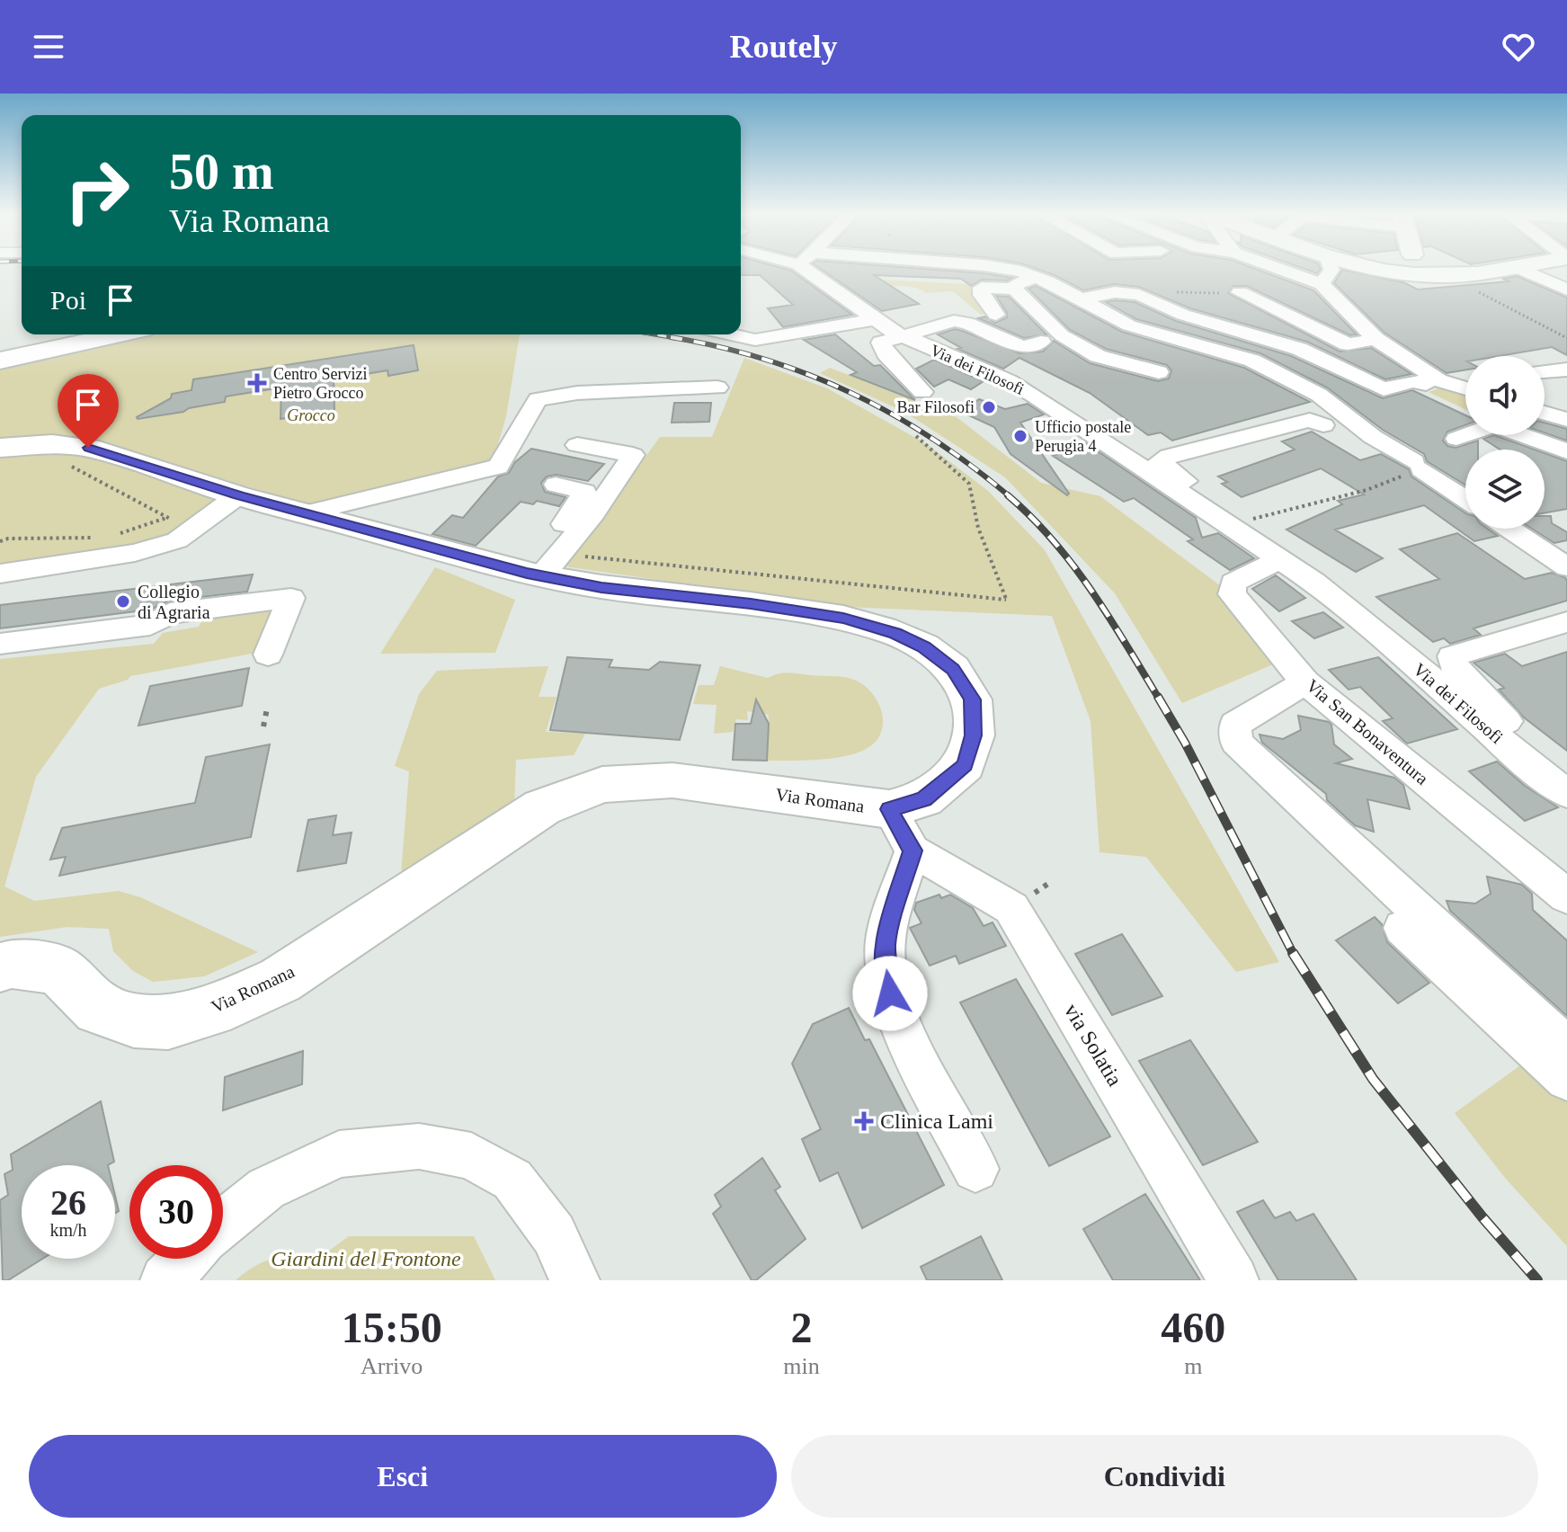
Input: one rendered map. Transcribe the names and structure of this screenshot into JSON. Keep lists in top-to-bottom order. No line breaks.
{"streets":{"main road":["Via Romana"],"street":["Via dei Filosofi","Via San Bonaventura","via Solatia"]},"crossings":[["Via dei Filosofi","Via San Bonaventura"]],"parks":["Grocco","Giardini del Frontone"],"places":{"health":["Centro Servizi Pietro Grocco","Clinica Lami"],"other":["Bar Filosofi","Ufficio postale Perugia 4","Collegio di Agraria"]},"page":{"header":"Routely","turn":["50 m","Via Romana"],"then":"Poi","speed":"26 km/h","limit":"30","eta":["15:50","Arrivo","2","min","460","m"],"buttons":["Esci","Condividi"]}}
